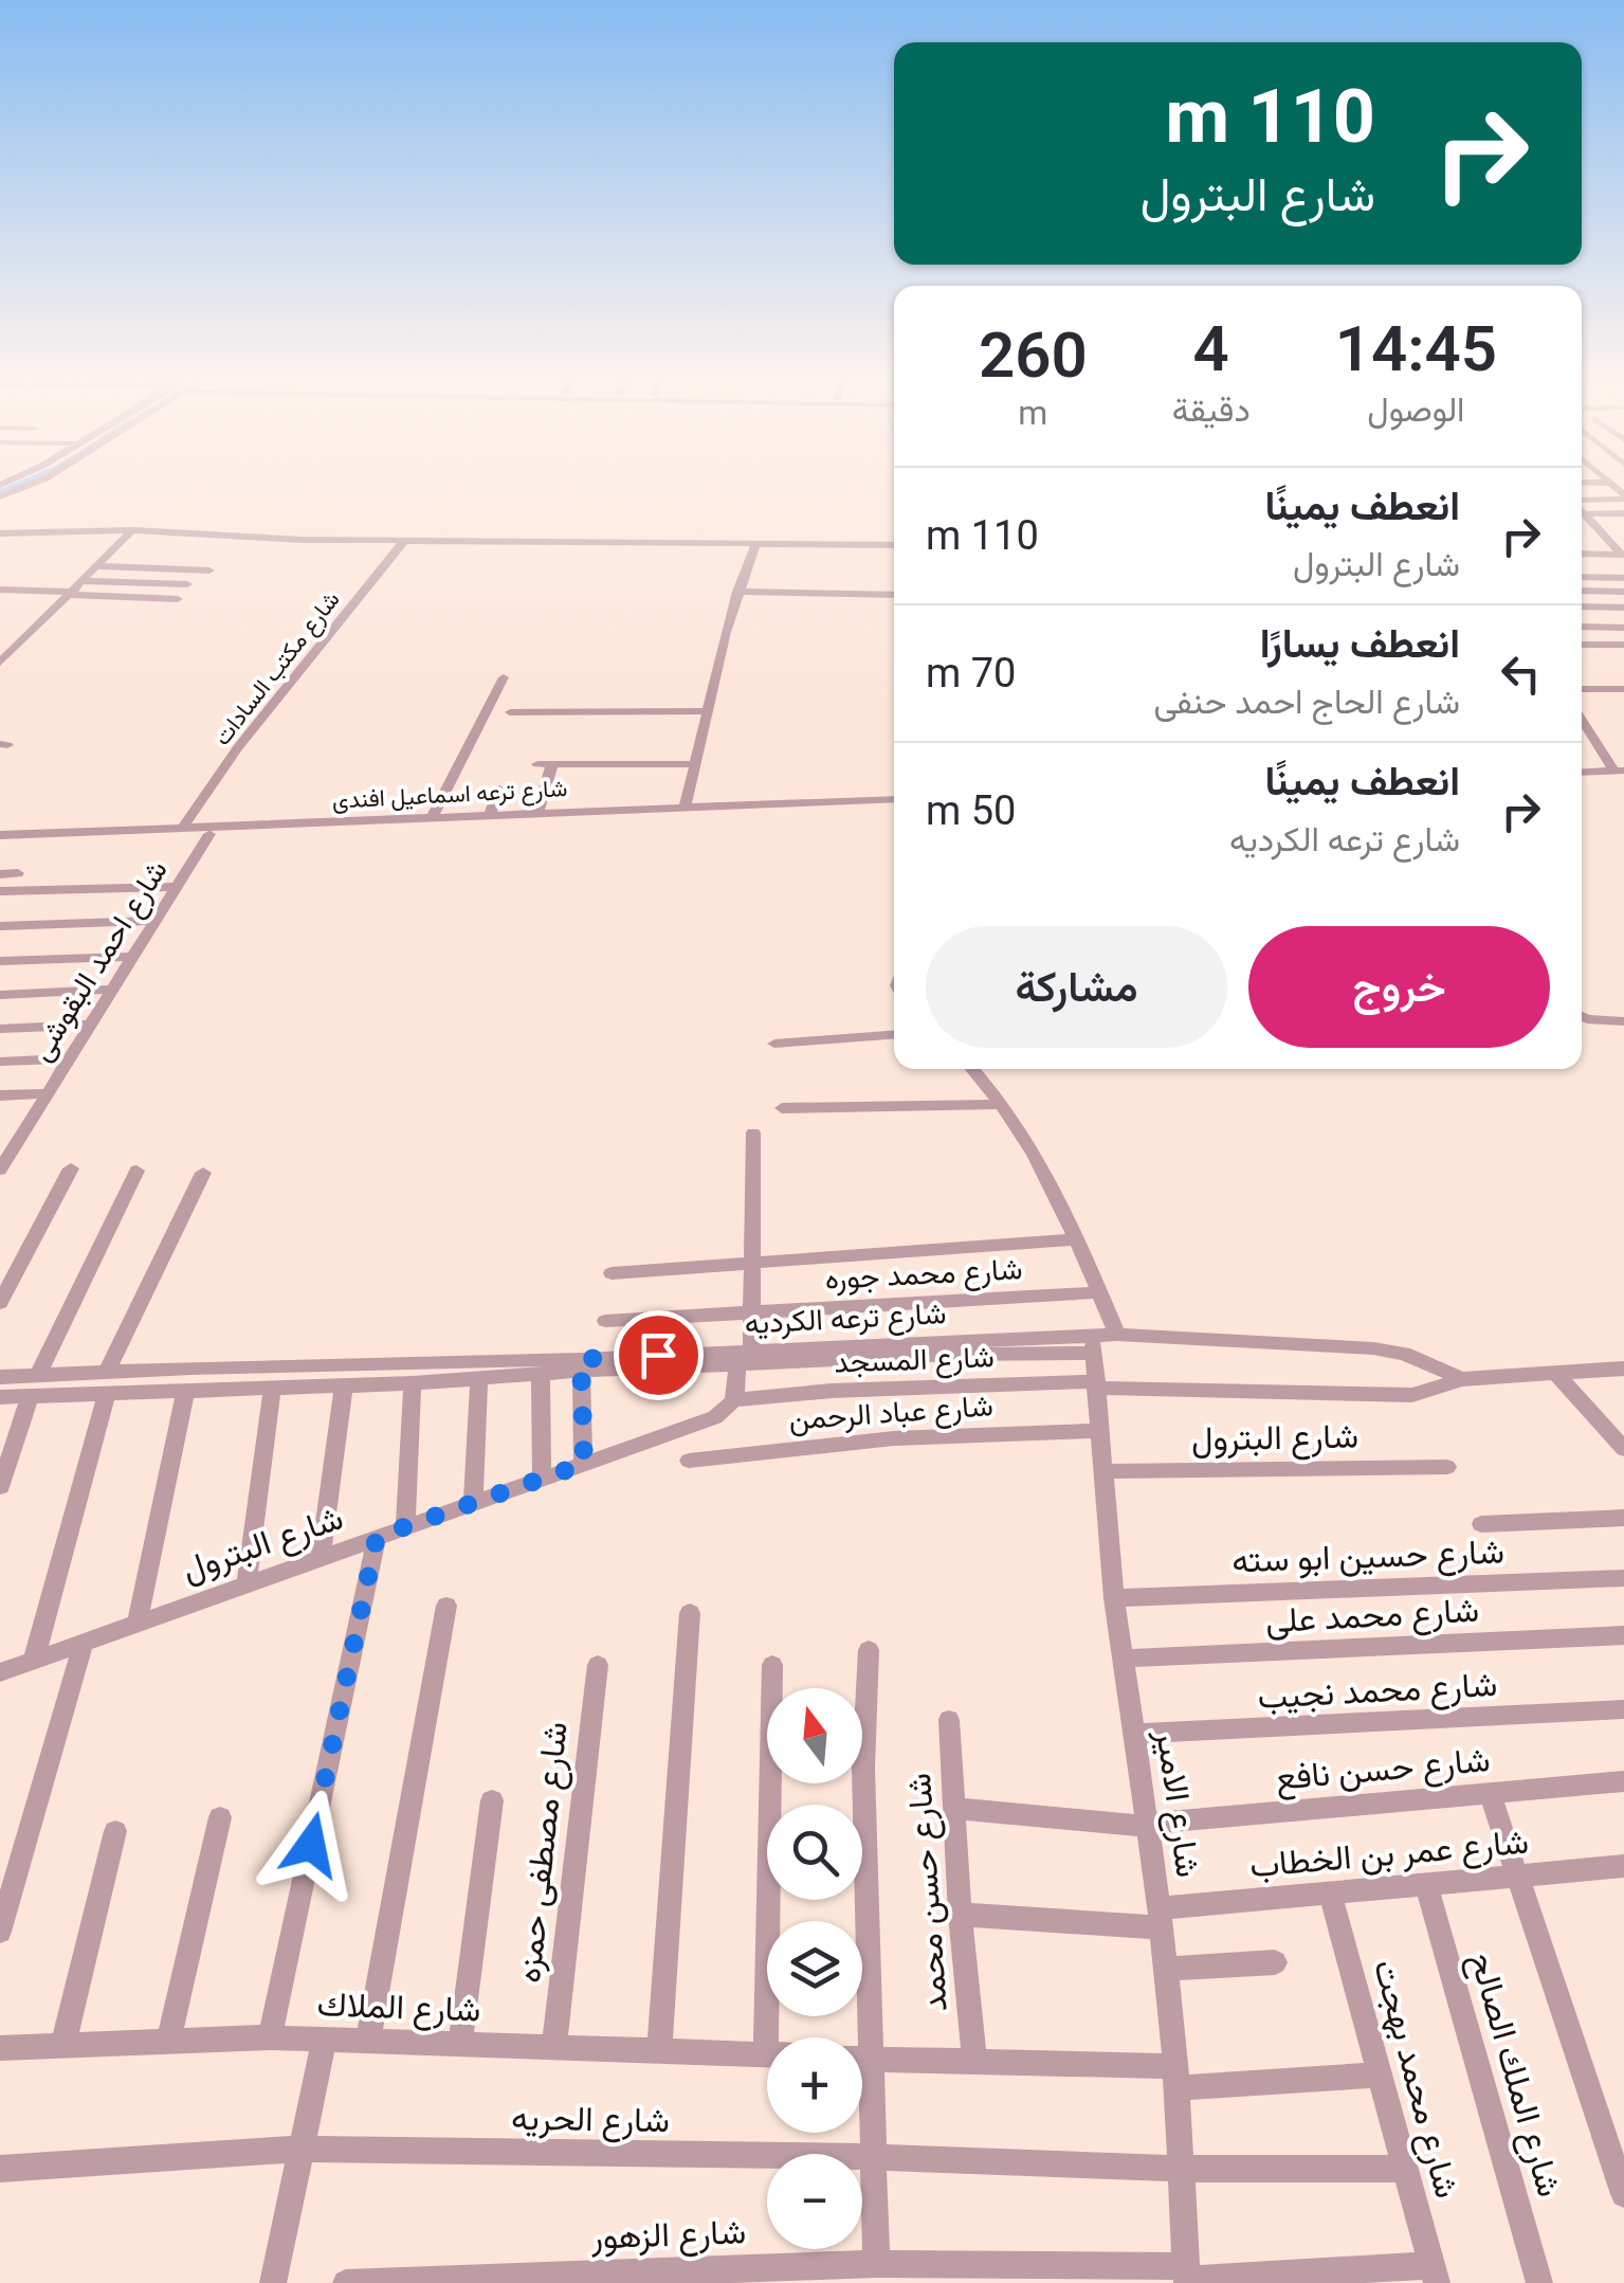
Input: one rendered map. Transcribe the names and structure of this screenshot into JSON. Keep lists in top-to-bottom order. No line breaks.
{"streets":{"street":["شارع مكتب السادات","شارع ترعه اسماعيل افندى","شارع احمد البقوشى","شارع محمد جوره","شارع ترعه الكرديه","شارع المسجد","شارع عباد الرحمن","شارع البترول","شارع حسين ابو سته","شارع محمد على","شارع محمد نجيب","شارع حسن نافع","شارع الامير","شارع مصطفى حمزه","شارع عمر بن الخطاب","شارع حسن محمد","شارع الملاك","شارع الملك الصالح","شارع محمد بهجت","شارع الحريه","شارع الزهور"]},"crossings":[["شارع مكتب السادات","شارع ترعه اسماعيل افندى"],["شارع ترعه اسماعيل افندى","شارع احمد البقوشى"],["شارع محمد جوره","شارع الامير"],["شارع ترعه الكرديه","شارع المسجد"],["شارع ترعه الكرديه","شارع الامير"],["شارع المسجد","شارع البترول"],["شارع المسجد","شارع الامير"],["شارع عباد الرحمن","شارع الامير"],["شارع البترول","شارع الامير"],["شارع حسين ابو سته","شارع الامير"],["شارع محمد على","شارع الامير"],["شارع محمد نجيب","شارع الامير"],["شارع حسن نافع","شارع الامير"],["شارع حسن نافع","شارع حسن محمد"],["شارع الامير","شارع عمر بن الخطاب"],["شارع الامير","شارع الحريه"],["شارع الامير","شارع الزهور"],["شارع مصطفى حمزه","شارع الملاك"],["شارع عمر بن الخطاب","شارع حسن محمد"],["شارع عمر بن الخطاب","شارع الملك الصالح"],["شارع عمر بن الخطاب","شارع محمد بهجت"],["شارع محمد بهجت","شارع الحريه"],["شارع محمد بهجت","شارع الزهور"]],"north":"top","page":{"turn":["110 m","شارع البترول"],"eta":["14:45","الوصول","4","دقيقة","260","m"],"list":[{"name":"انعطف يمينًا","note":"شارع البترول","value":"110 m"},{"name":"انعطف يسارًا","note":"شارع الحاج احمد حنفى","value":"70 m"},{"name":"انعطف يمينًا","note":"شارع ترعه الكرديه","value":"50 m"}],"buttons":["خروج","مشاركة"],"map_buttons":["+","−"]}}
